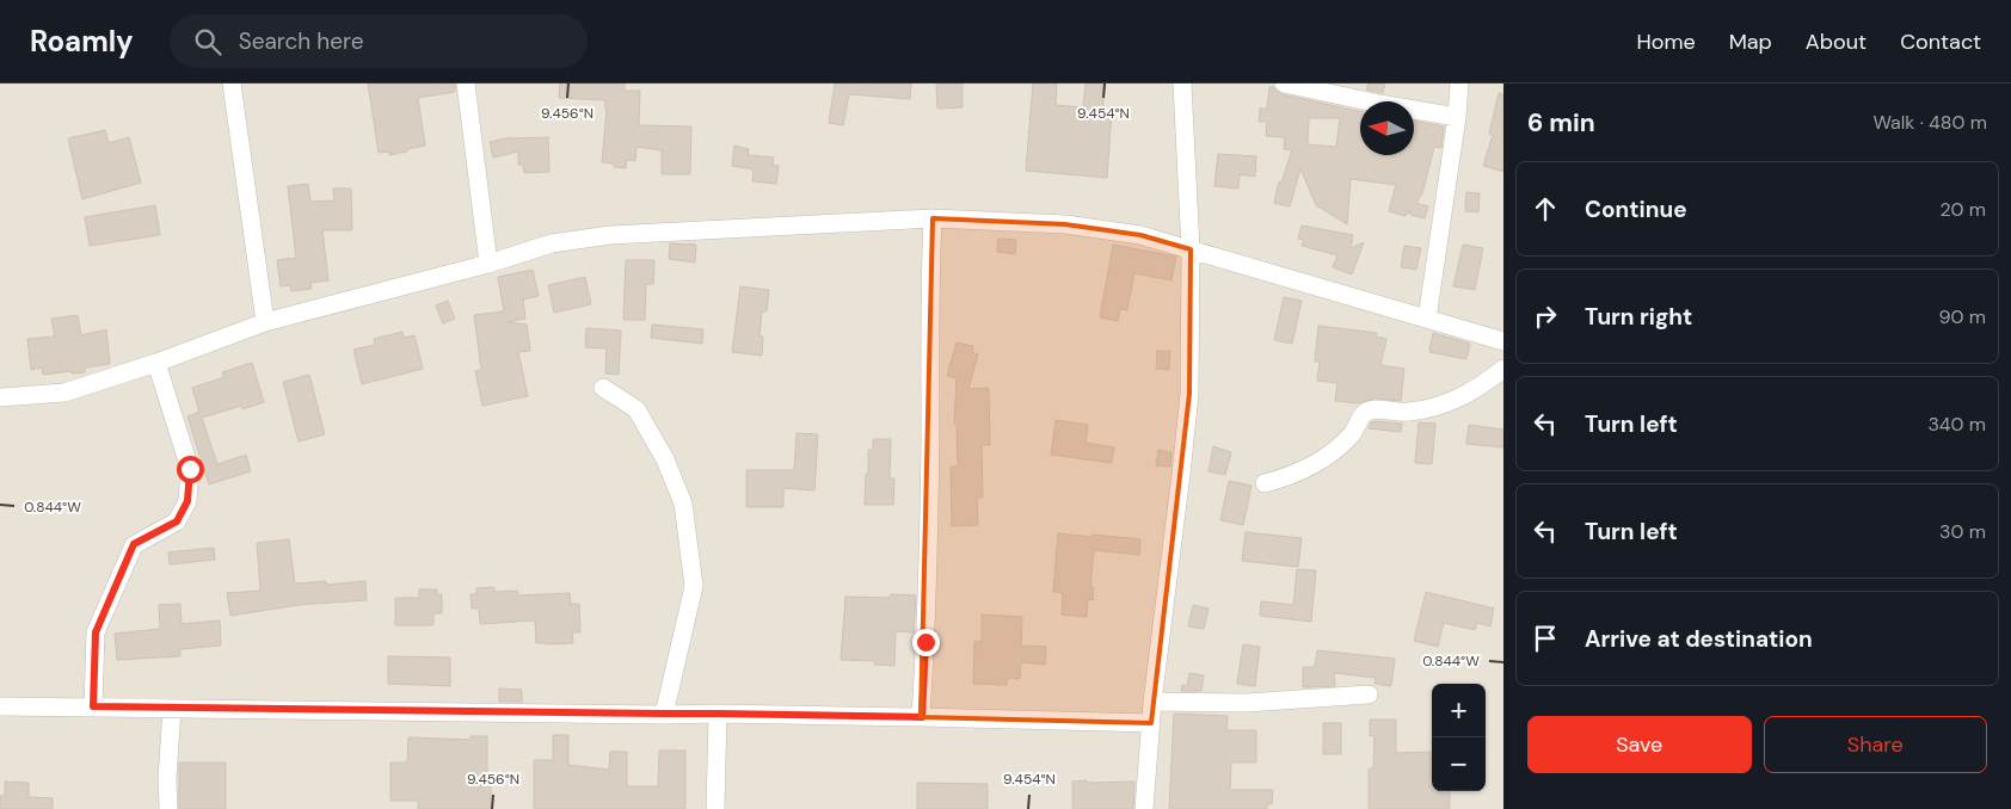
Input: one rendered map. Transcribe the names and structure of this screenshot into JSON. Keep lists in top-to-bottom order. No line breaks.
{"north":"left","page":{"header":"Roamly","search":"Search here","nav":["Home","Map","About","Contact"],"heading":["6 min","Walk · 480 m"],"list":[["Continue","20 m"],["Turn right","90 m"],["Turn left","340 m"],["Turn left","30 m"],"Arrive at destination"],"map_buttons":["+","−"],"buttons":["Save","Share"]},"coordinates":["9.456°N","9.454°N","0.844°W"]}
